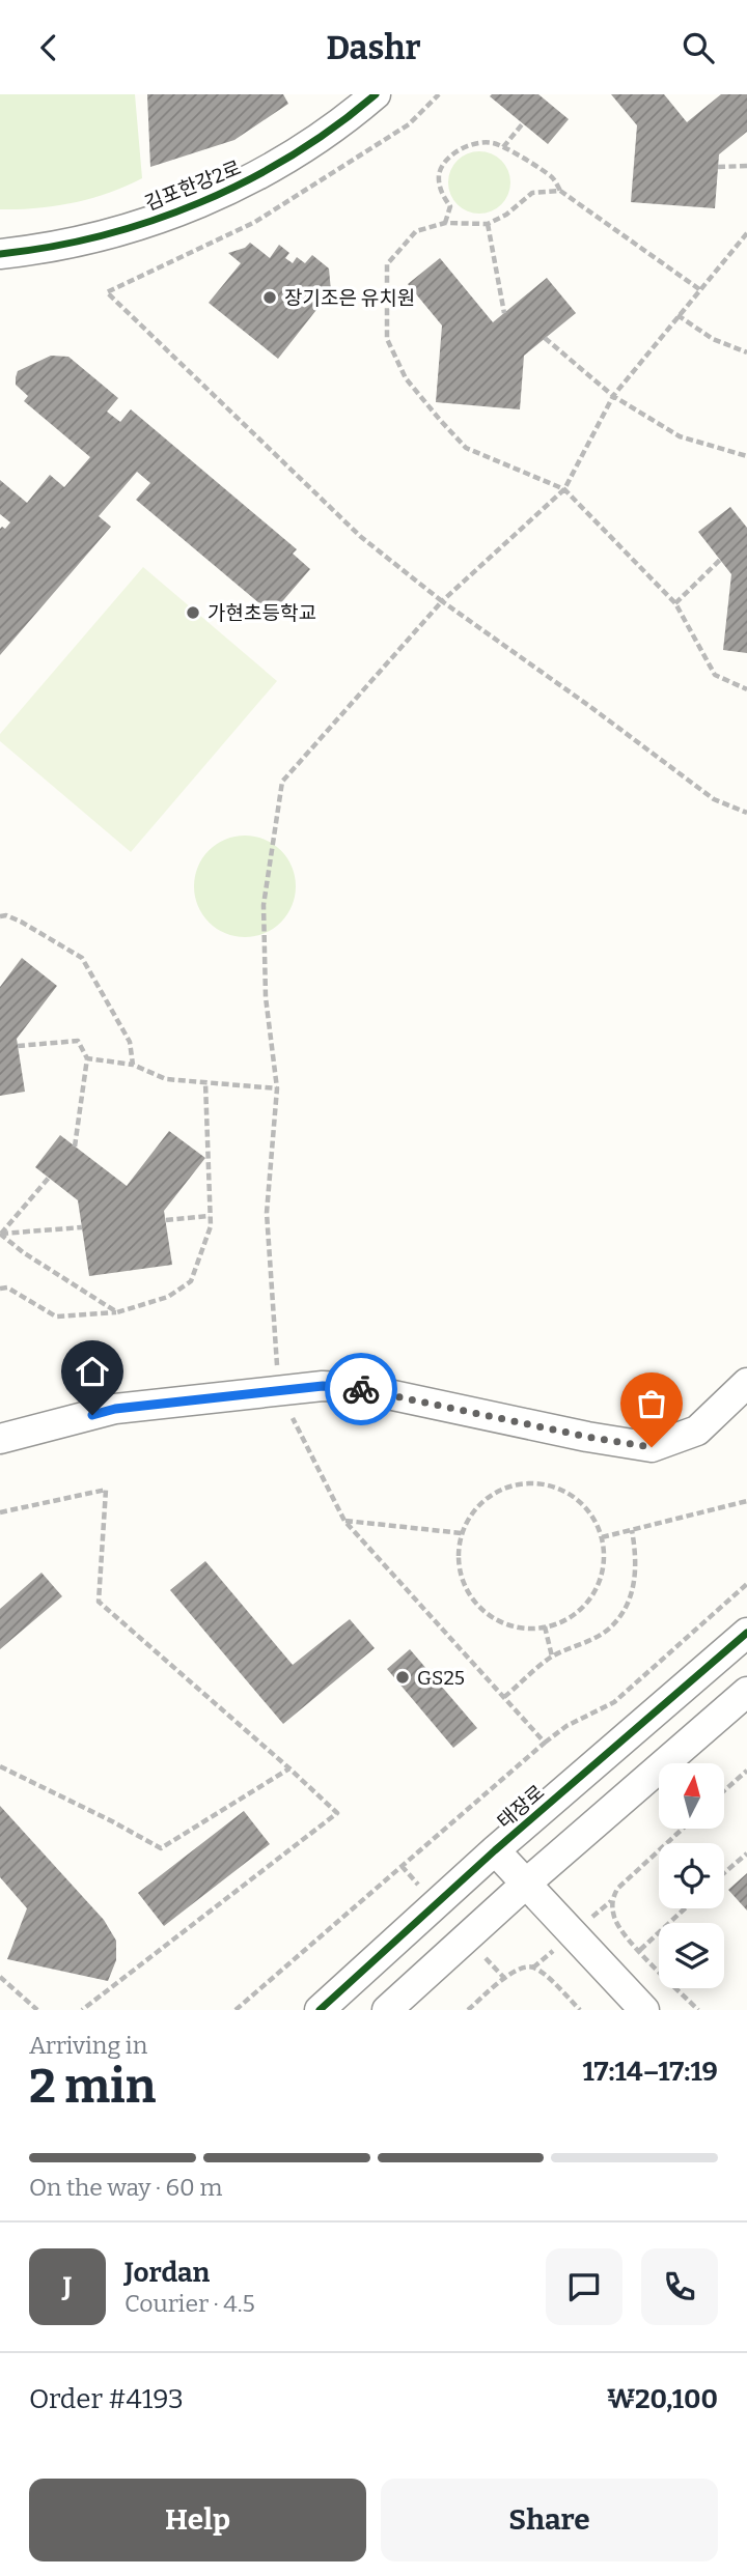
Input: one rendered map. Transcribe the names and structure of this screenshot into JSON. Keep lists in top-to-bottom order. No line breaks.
{"streets":{"street":["김포한강2로","태장로"]},"places":["장기조은 유치원","가현초등학교","GS25"],"north":"top","page":{"header":"Dashr","heading":["2 min","Arriving in","17:14–17:19"],"panel":["Jordan","Courier · 4.5","Order #4193","₩20,100"],"bar":"On the way · 60 m","round":"J","buttons":["Help","Share"]}}
